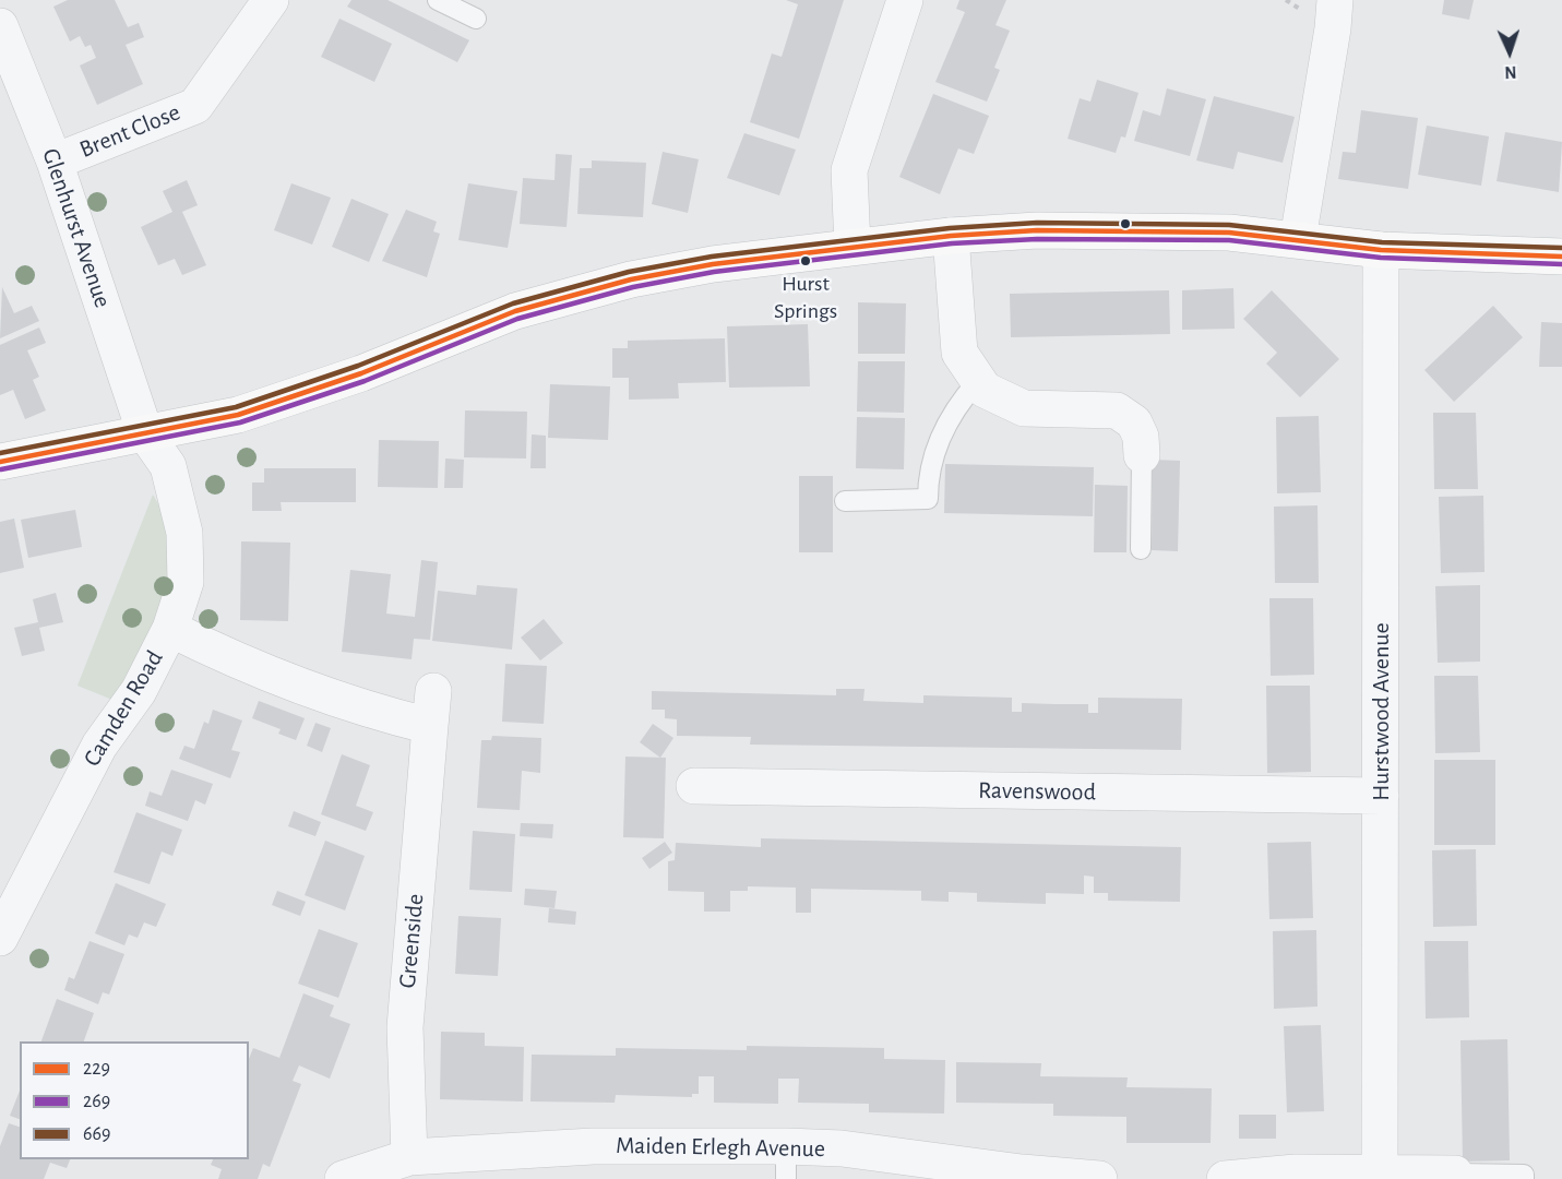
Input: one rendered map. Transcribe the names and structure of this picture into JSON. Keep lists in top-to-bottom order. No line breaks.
{"streets":{"street":["Brent Close","Glenhurst Avenue","Camden Road","Hurstwood Avenue","Ravenswood","Greenside","Maiden Erlegh Avenue"]},"crossings":[["Brent Close","Glenhurst Avenue"],["Glenhurst Avenue","Camden Road"],["Hurstwood Avenue","Ravenswood"],["Greenside","Maiden Erlegh Avenue"]],"places":["Hurst Springs"],"lines":["transit line 669","transit line 229","transit line 269"],"legend":["229","269","669"],"north":"bottom"}
